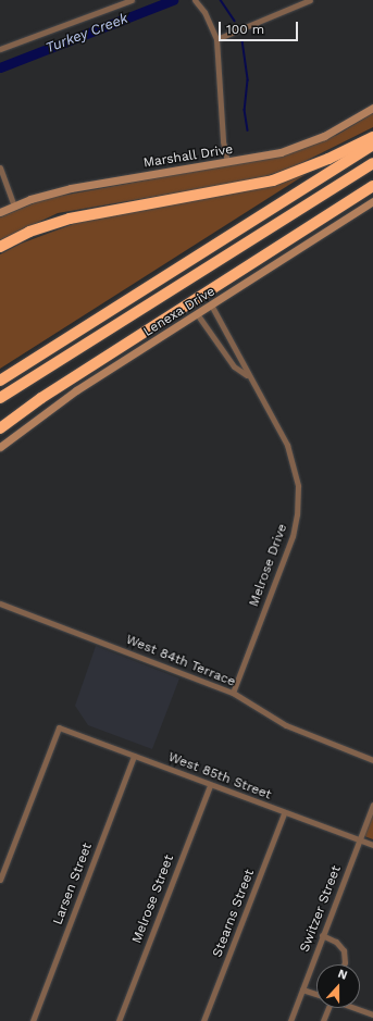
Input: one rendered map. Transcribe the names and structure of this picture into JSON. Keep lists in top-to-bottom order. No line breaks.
{"streets":{"street":["Marshall Drive","Lenexa Drive","Melrose Drive","West 84th Terrace","West 85th Street","Larsen Street","Melrose Street","Switzer Street","Stearns Street"]},"crossings":[["Lenexa Drive","Melrose Drive"],["Melrose Drive","West 84th Terrace"],["West 85th Street","Larsen Street"],["West 85th Street","Melrose Street"],["West 85th Street","Switzer Street"],["West 85th Street","Stearns Street"]],"water":["Turkey Creek"],"scale_bar":"100 m","north":"top"}
